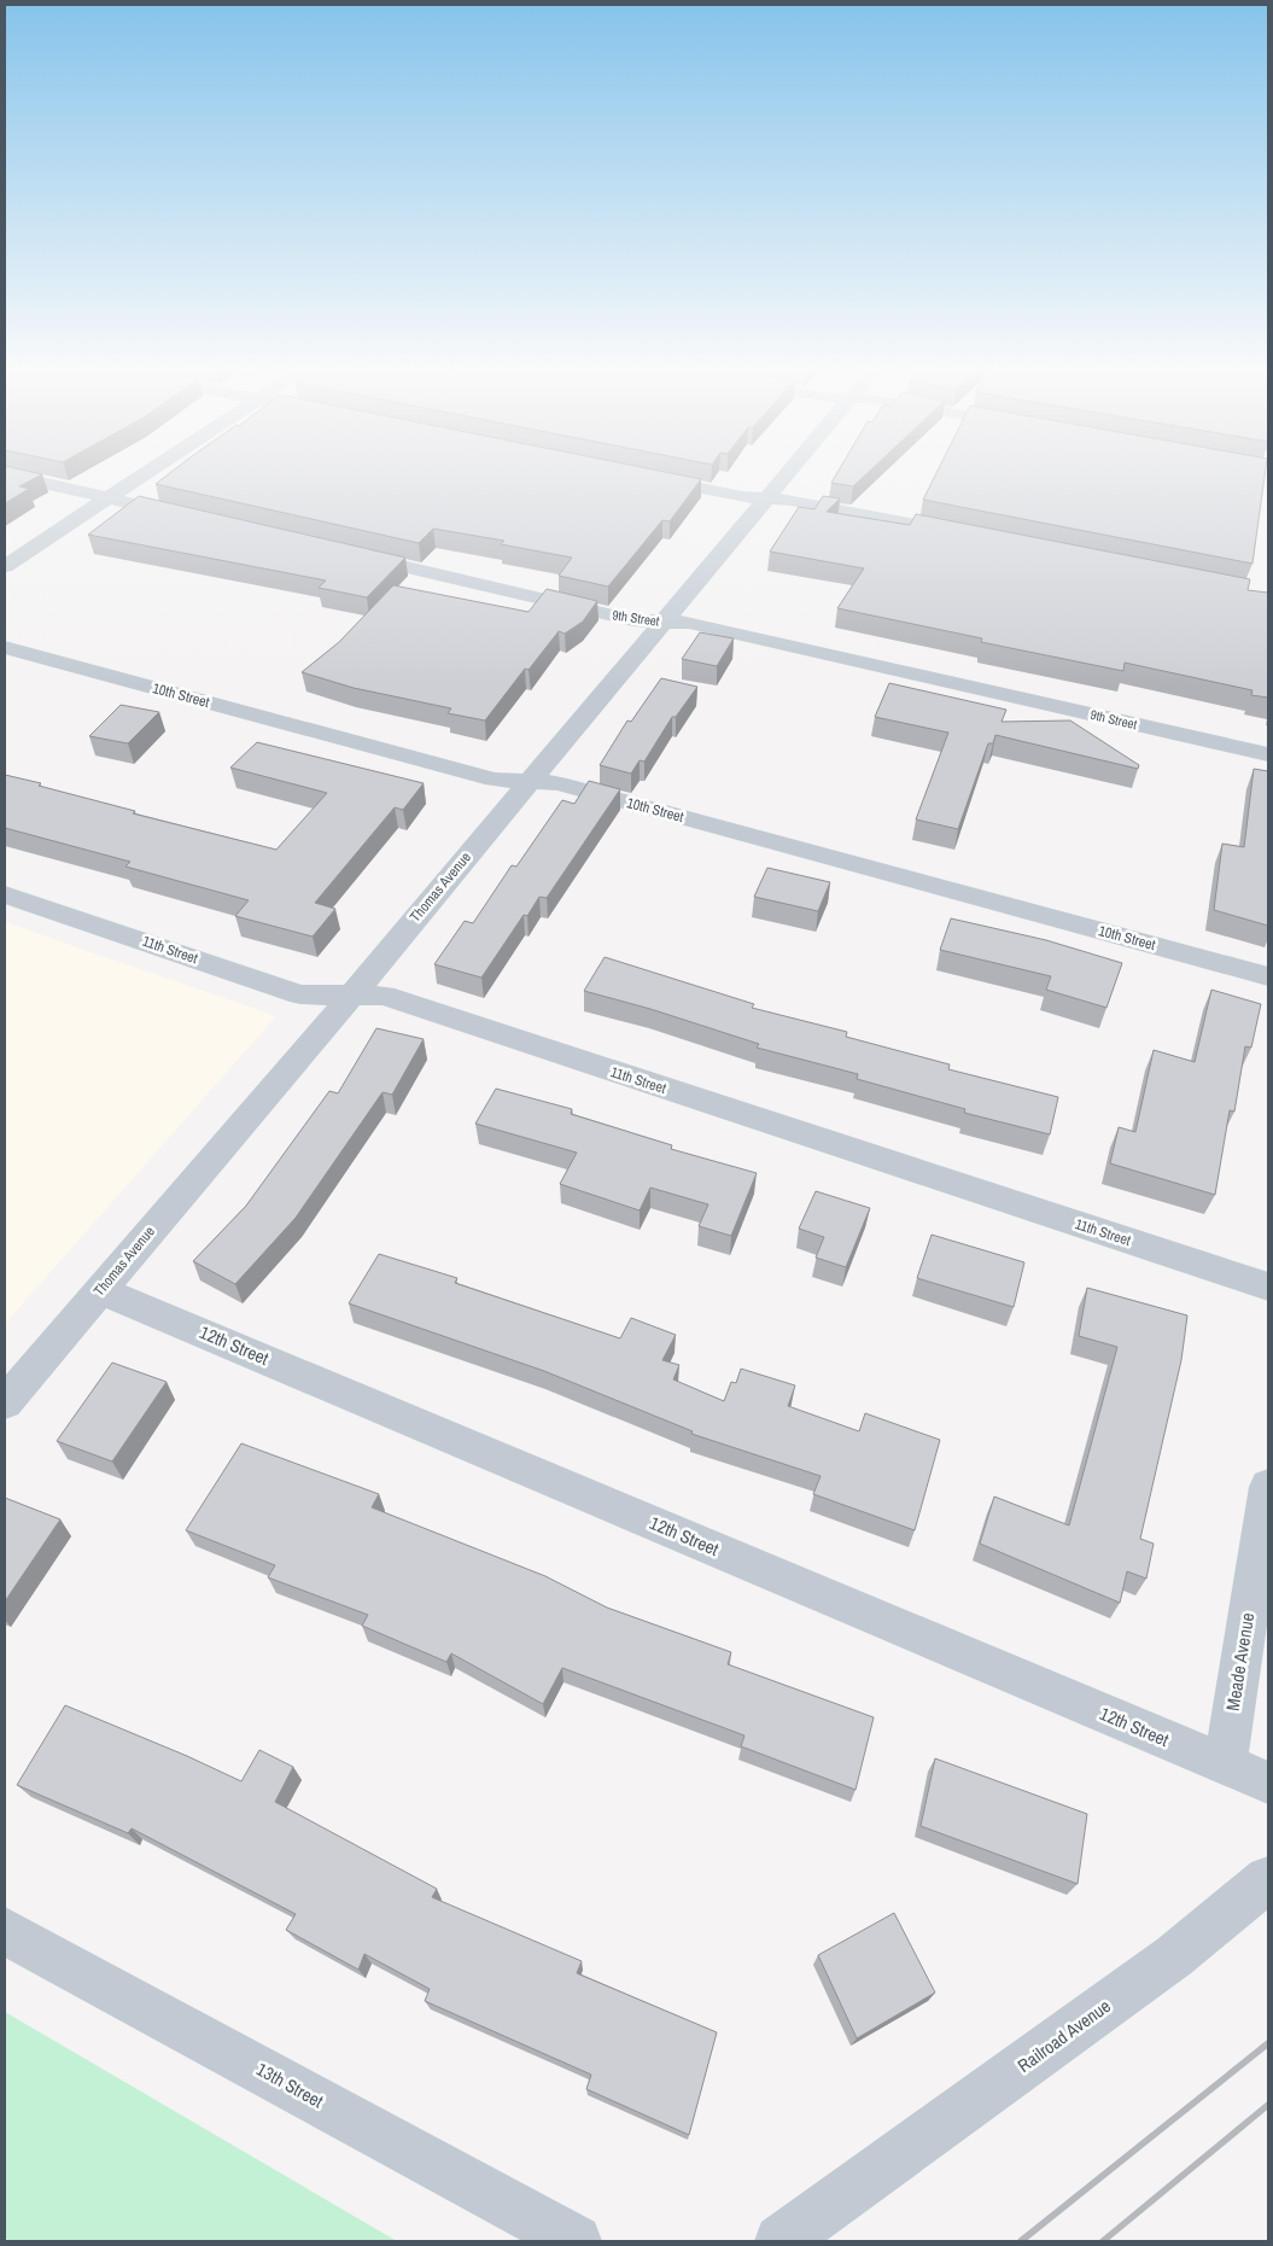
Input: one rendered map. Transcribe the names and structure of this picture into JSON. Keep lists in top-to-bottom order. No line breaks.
{"streets":{"street":["9th Street","10th Street","Thomas Avenue","11th Street","12th Street","Meade Avenue","Railroad Avenue","13th Street"]},"crossings":[["9th Street","Thomas Avenue"],["10th Street","Thomas Avenue"],["Thomas Avenue","11th Street"],["Thomas Avenue","12th Street"],["12th Street","Meade Avenue"]]}
